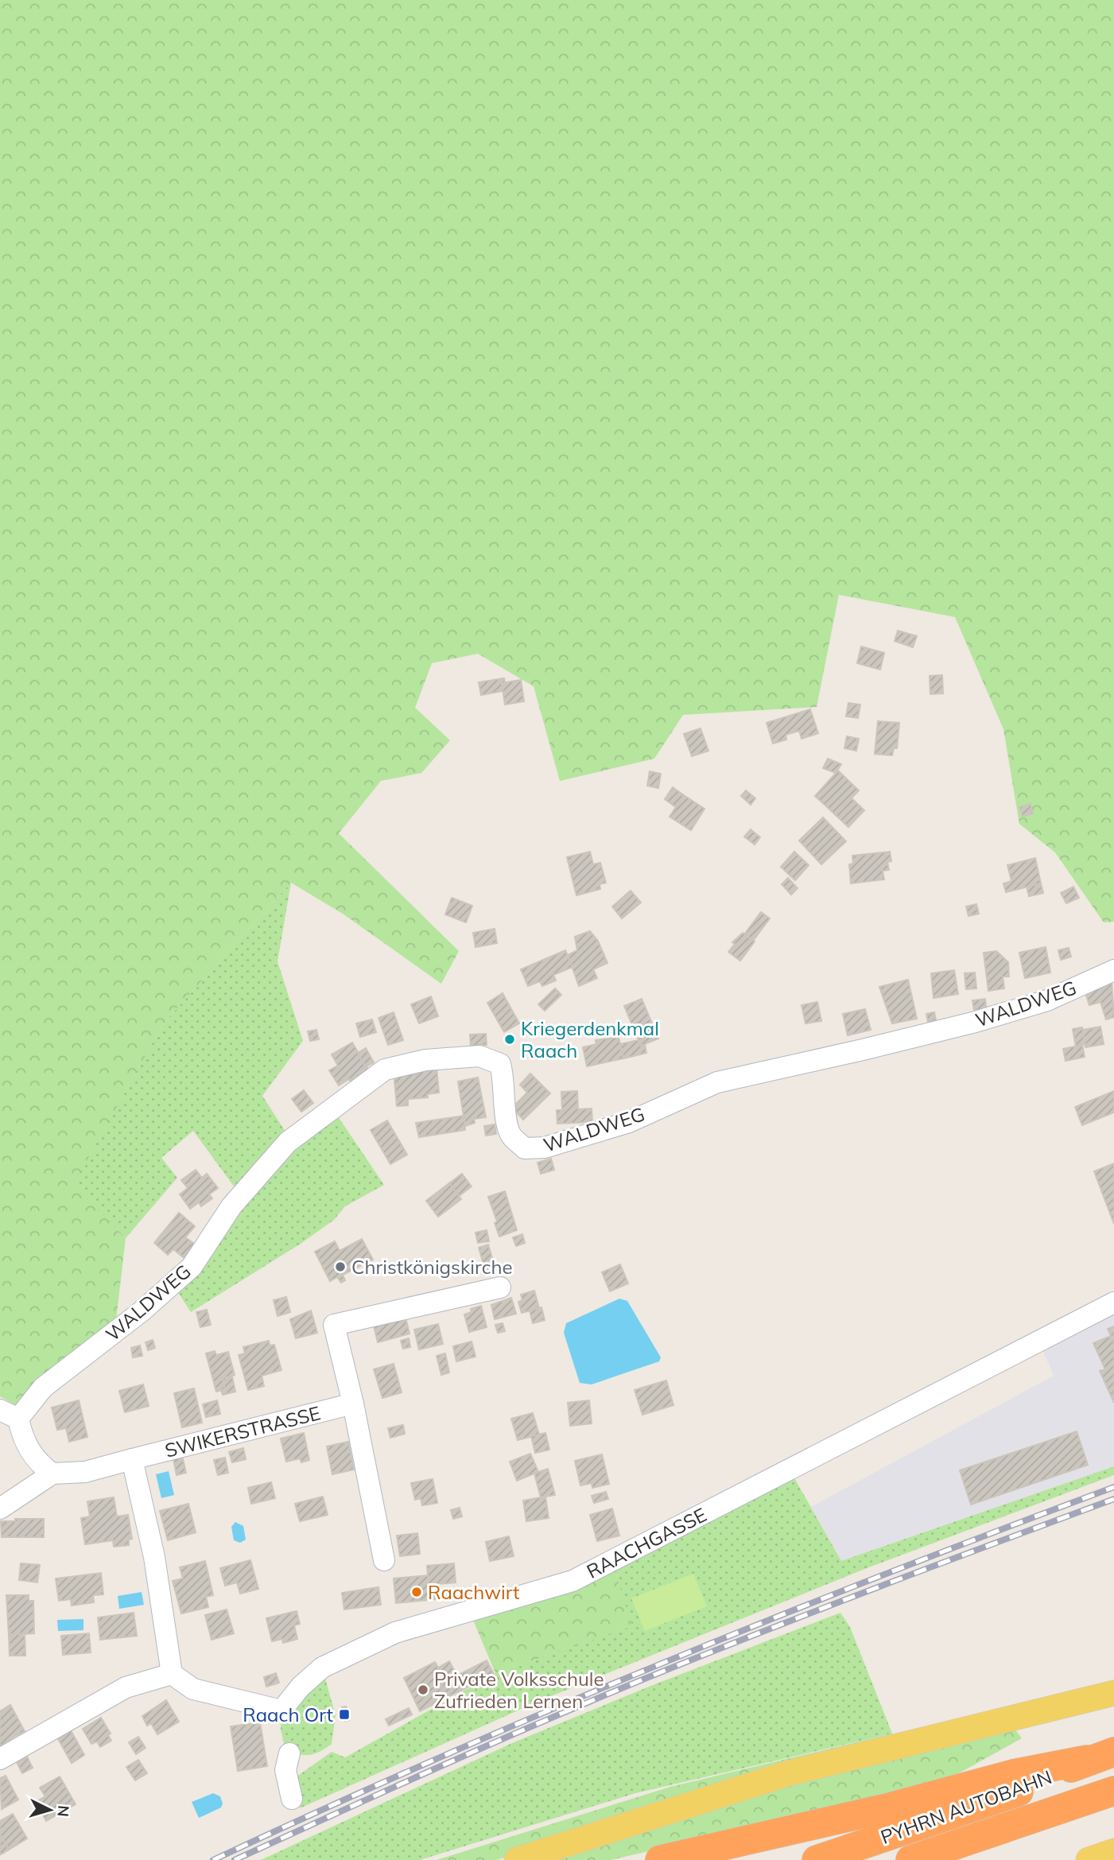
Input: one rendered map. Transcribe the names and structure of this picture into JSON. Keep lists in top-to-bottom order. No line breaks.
{"streets":{"highway":["PYHRN AUTOBAHN"],"street":["WALDWEG","SWIKERSTRASSE","RAACHGASSE"]},"places":{"other":["Kriegerdenkmal Raach","Christkönigskirche","Raachwirt","Private Volksschule Zufrieden Lernen"],"transit":["Raach Ort"]},"north":"right"}
